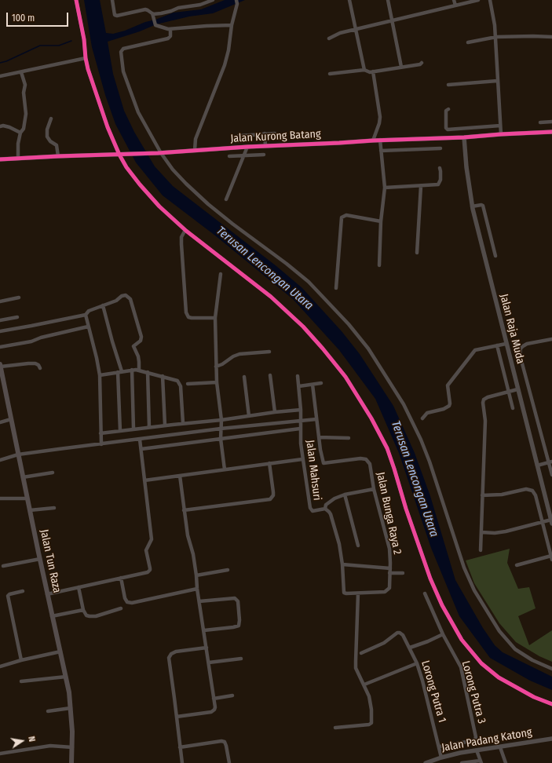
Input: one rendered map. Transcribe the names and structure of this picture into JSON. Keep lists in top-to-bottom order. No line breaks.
{"streets":{"main road":["Jalan Tun Raza"],"street":["Jalan Kurong Batang","Jalan Raja Muda","Jalan Mahsuri","Jalan Bunga Raya 2","Lorong Putra 1","Lorong Putra 3","Jalan Padang Katong"]},"crossings":[["Jalan Kurong Batang","Jalan Raja Muda"],["Lorong Putra 1","Lorong Putra 3"],["Lorong Putra 1","Jalan Padang Katong"]],"water":["Terusan Lencongan Utara"],"scale_bar":"100 m","north":"right"}
